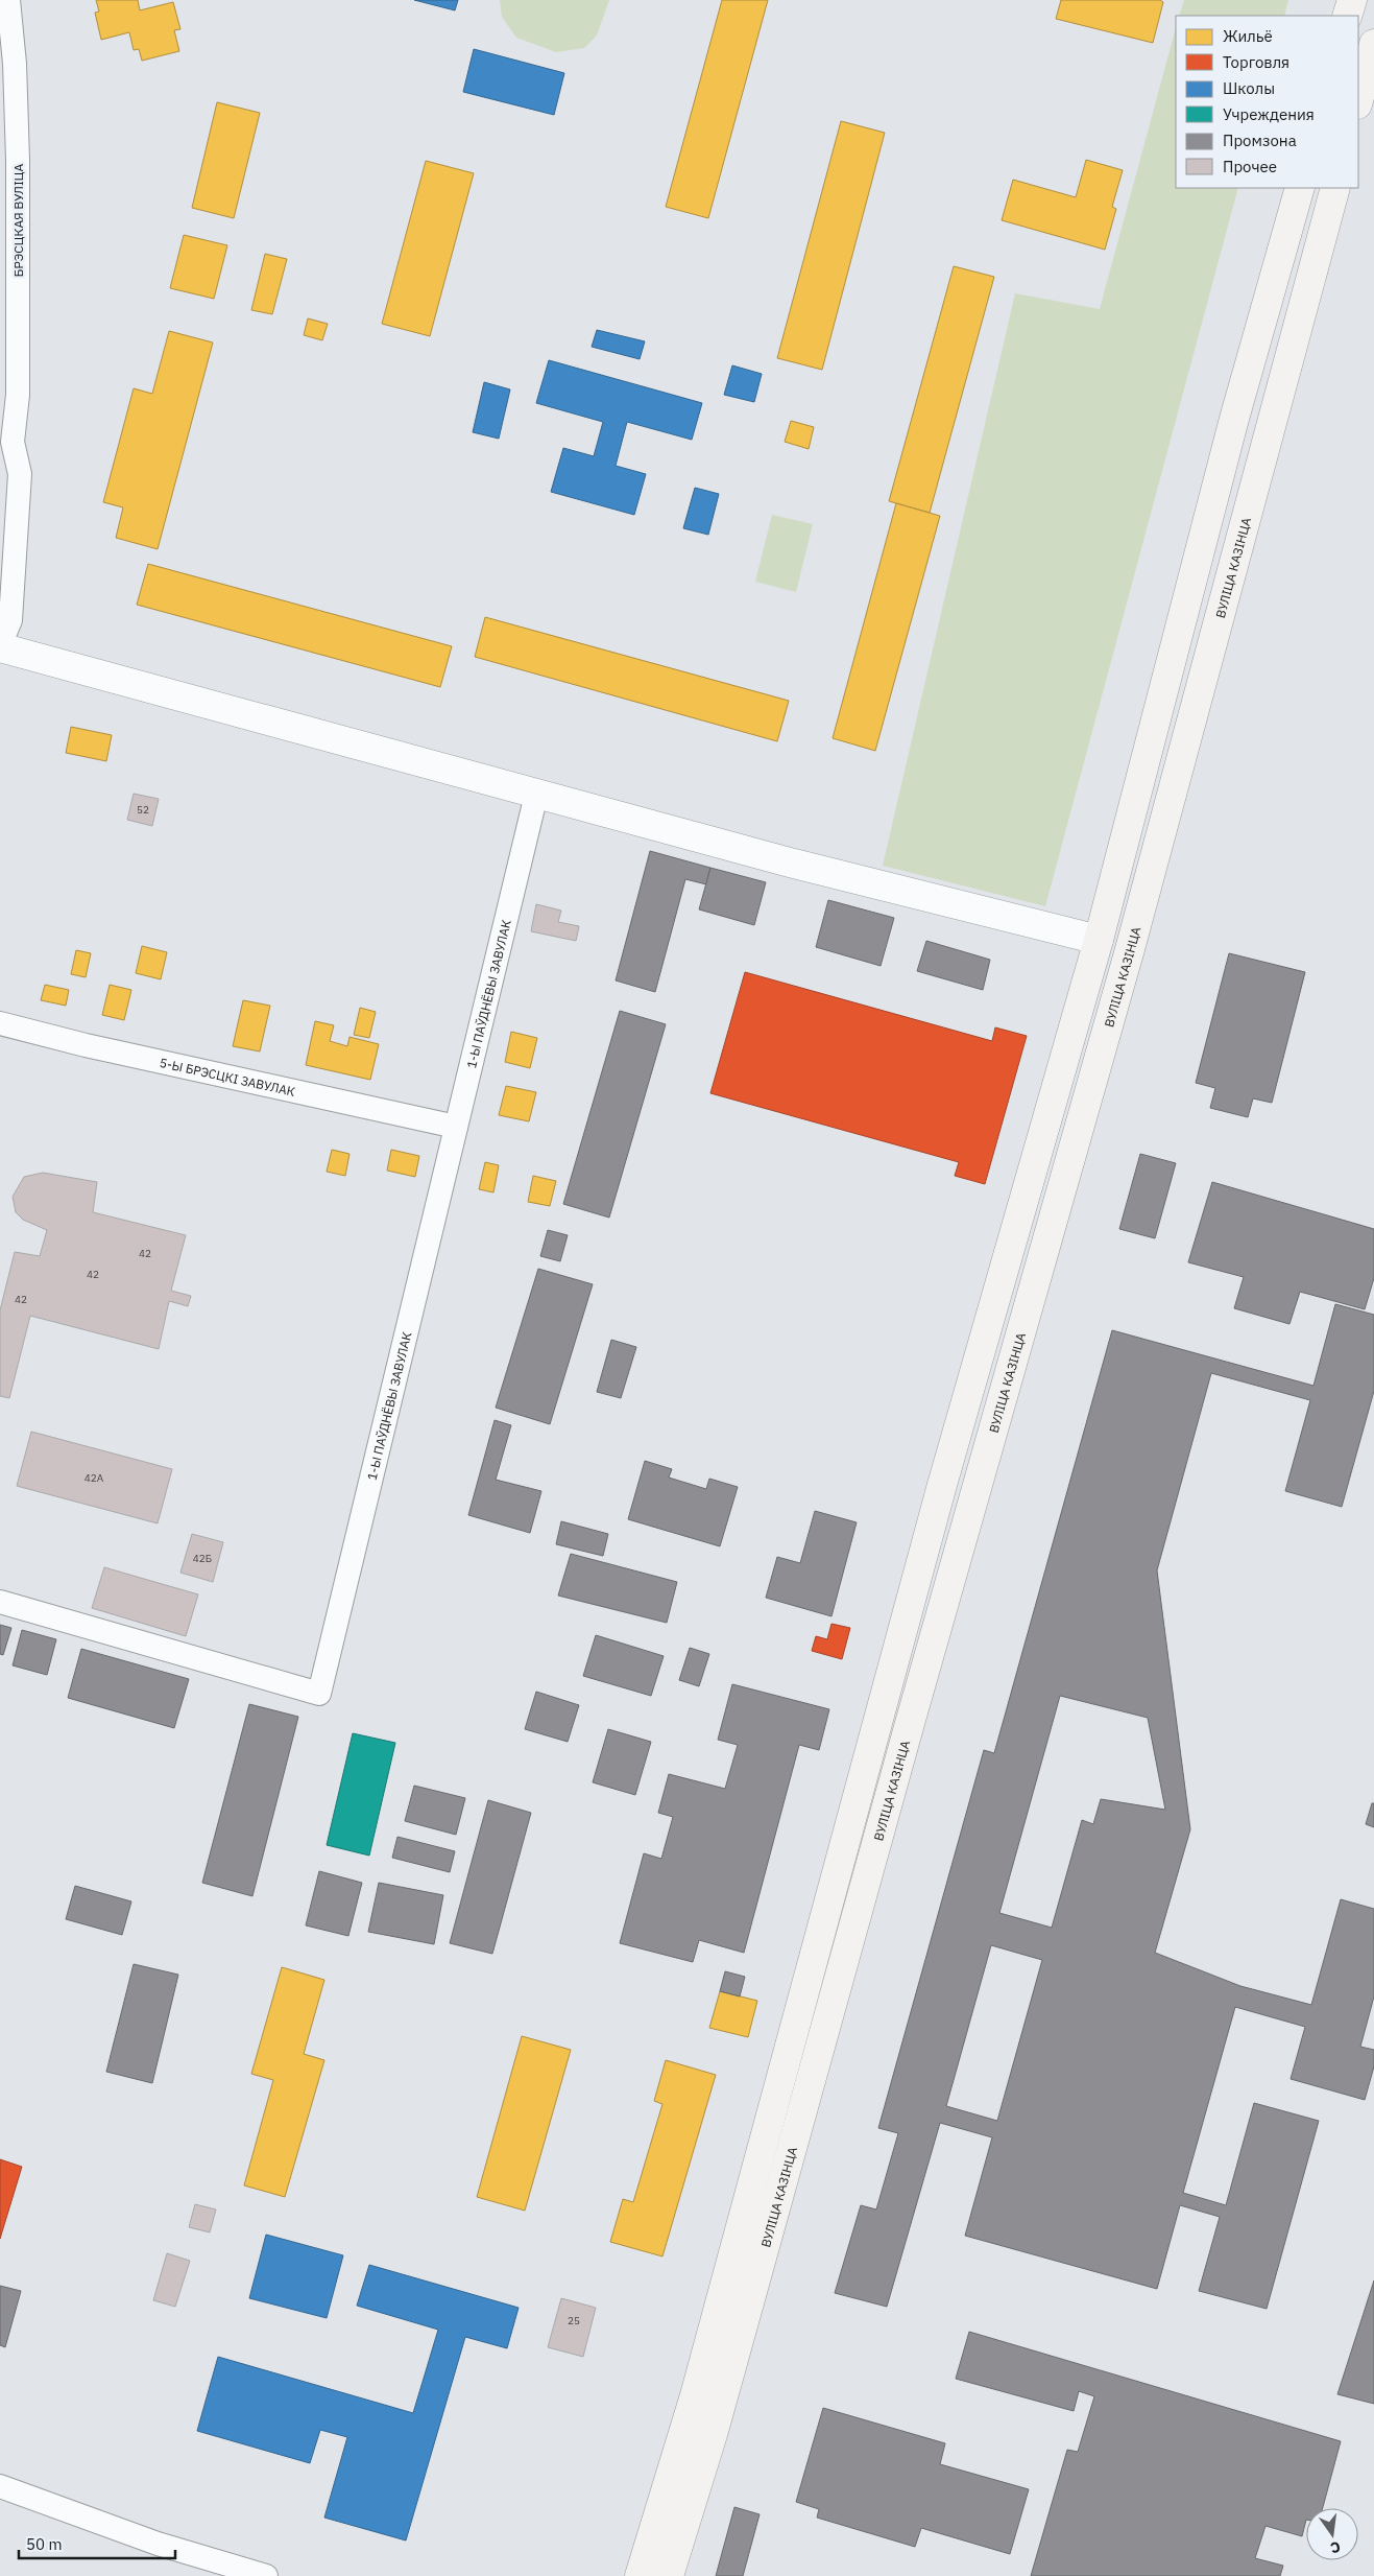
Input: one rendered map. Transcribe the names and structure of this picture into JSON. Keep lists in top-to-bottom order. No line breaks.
{"streets":{"main road":["ВУЛІЦА КАЗІНЦА"],"street":["БРЭСЦКАЯ ВУЛІЦА","1-Ы ПАЎДНЁВЫ ЗАВУЛАК","5-Ы БРЭСЦКІ ЗАВУЛАК"]},"crossings":[["1-Ы ПАЎДНЁВЫ ЗАВУЛАК","5-Ы БРЭСЦКІ ЗАВУЛАК"]],"house_numbers":["52","42","42","42","42А","42Б","25"],"legend":["Жильё","Торговля","Школы","Учреждения","Промзона","Прочее"],"scale_bar":"50 m","north":"bottom"}
